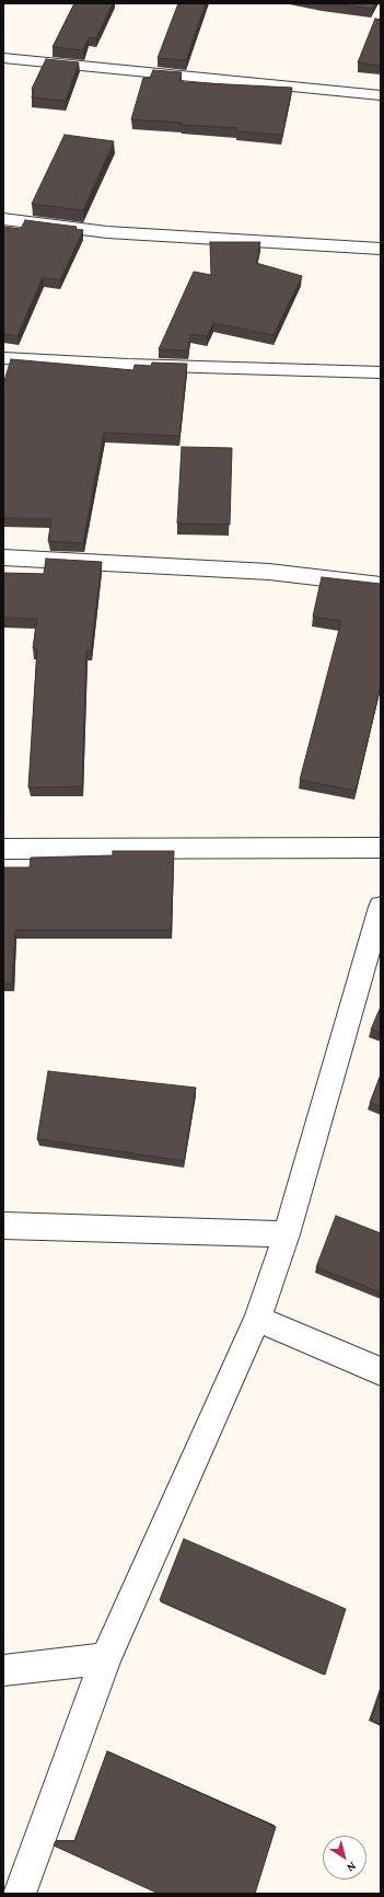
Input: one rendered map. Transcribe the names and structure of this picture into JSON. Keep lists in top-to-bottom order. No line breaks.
{"north":"bottom right"}
